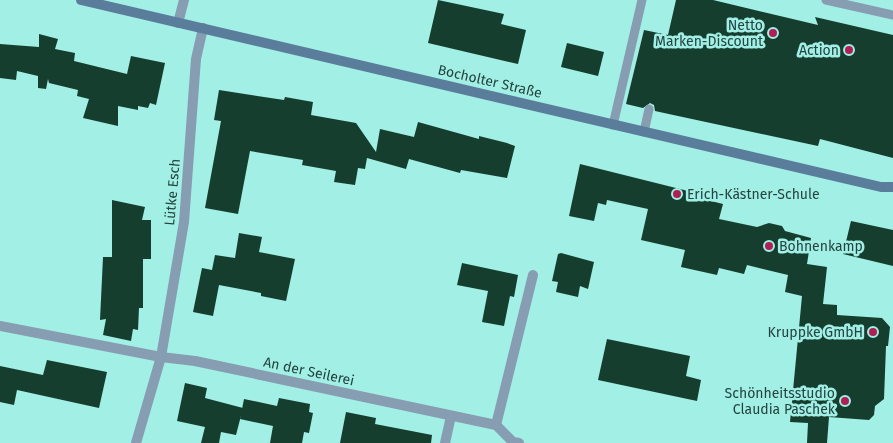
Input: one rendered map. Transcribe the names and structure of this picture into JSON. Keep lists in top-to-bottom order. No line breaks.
{"streets":{"street":["Bocholter Straße","Lütke Esch","An der Seilerei"]},"crossings":[["Bocholter Straße","Lütke Esch"],["Lütke Esch","An der Seilerei"]],"places":["Netto Marken-Discount","Action","Erich-Kästner-Schule","Bohnenkamp","Kruppke GmbH","Schönheitsstudio Claudia Paschek"]}
